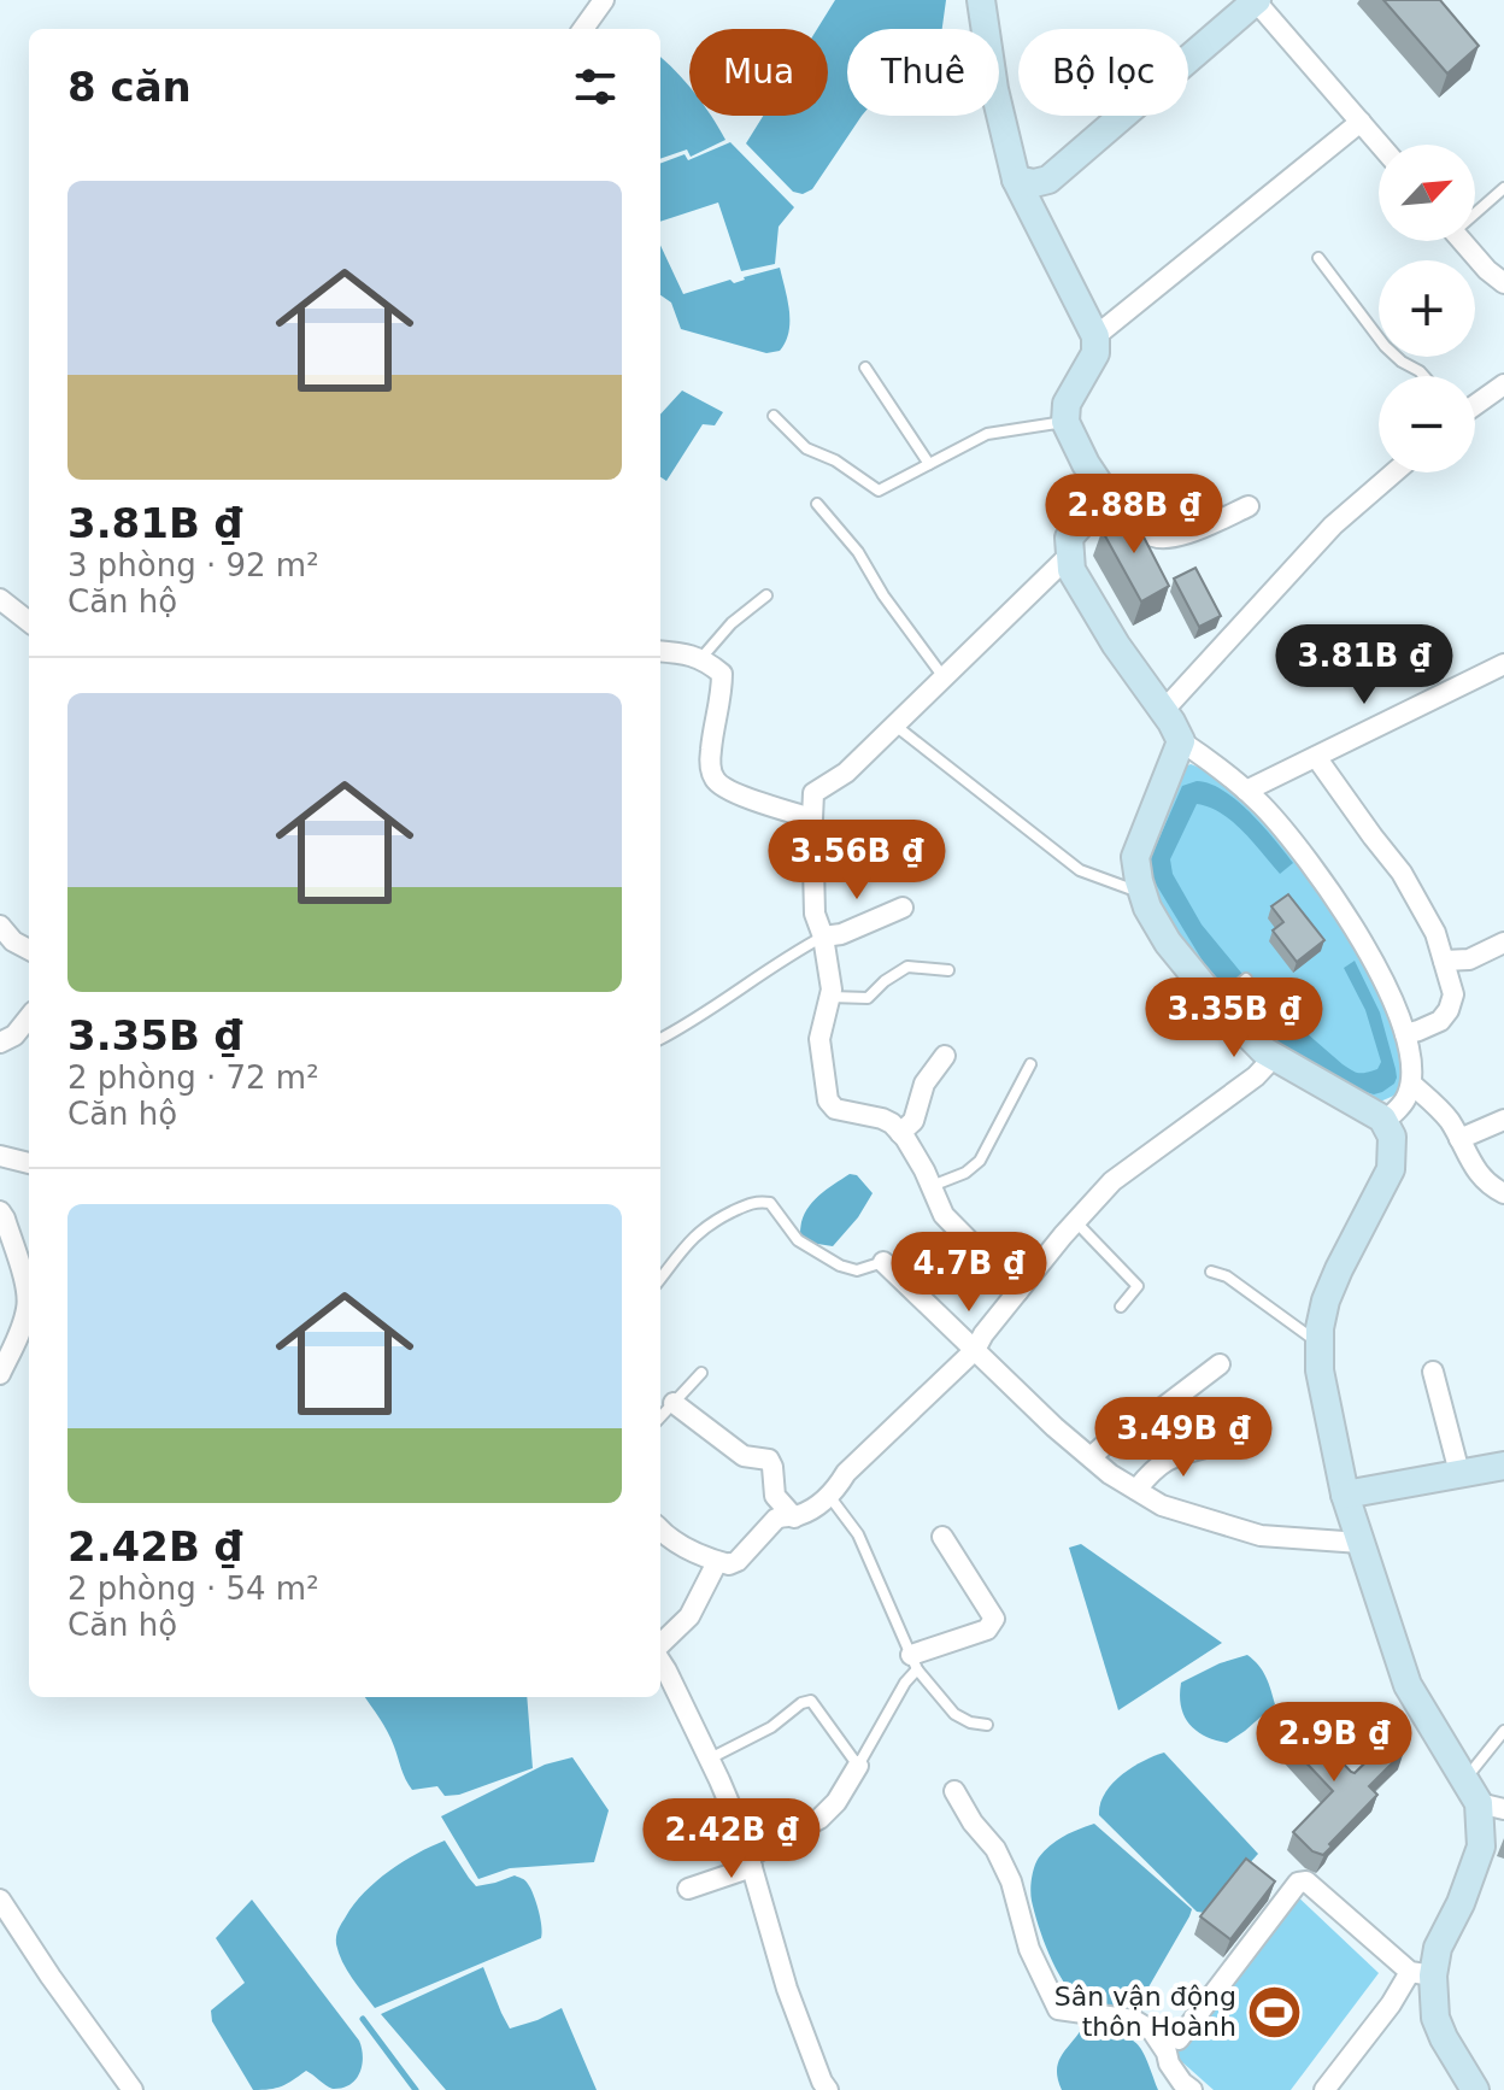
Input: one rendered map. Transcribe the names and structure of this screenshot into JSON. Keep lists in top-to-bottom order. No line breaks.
{"places":{"sports":["Sân vận động thôn Hoành"]},"north":"top right","page":{"chip":["Mua","Thuê","Bộ lọc"],"heading":"8 căn","map_buttons":["+","−"],"list":[{"name":"3.81B ₫","note":"3 phòng · 92 m² · Căn hộ"},{"name":"3.35B ₫","note":"2 phòng · 72 m² · Căn hộ"},{"name":"2.42B ₫","note":"2 phòng · 54 m² · Căn hộ"}],"price":["2.88B ₫","3.81B ₫","3.56B ₫","3.35B ₫","4.7B ₫","3.49B ₫","2.9B ₫","2.42B ₫"]}}
